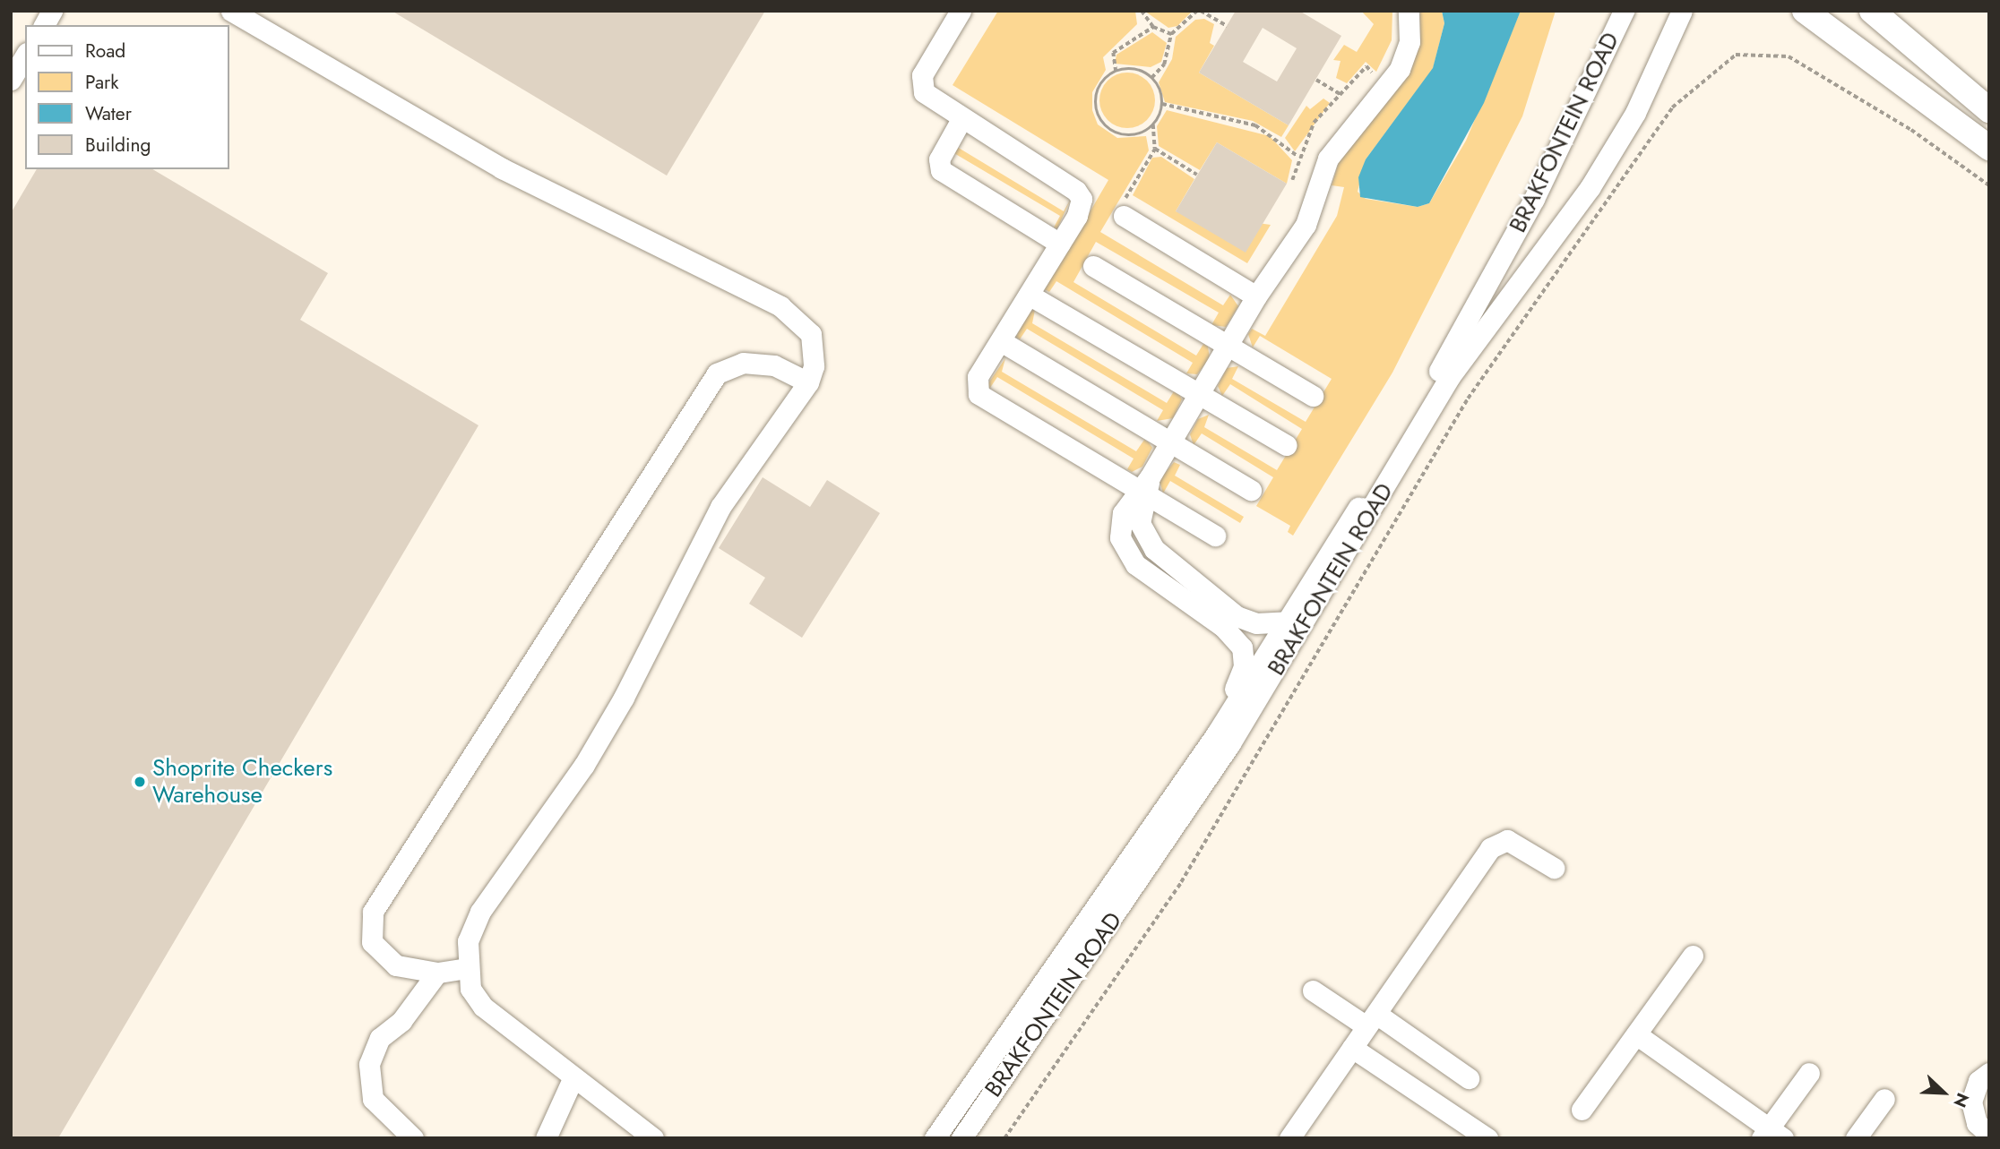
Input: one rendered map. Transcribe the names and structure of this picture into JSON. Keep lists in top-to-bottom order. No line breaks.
{"streets":{"street":["BRAKFONTEIN ROAD"]},"places":["Shoprite Checkers Warehouse"],"legend":["Road","Park","Water","Building"],"north":"bottom right"}
